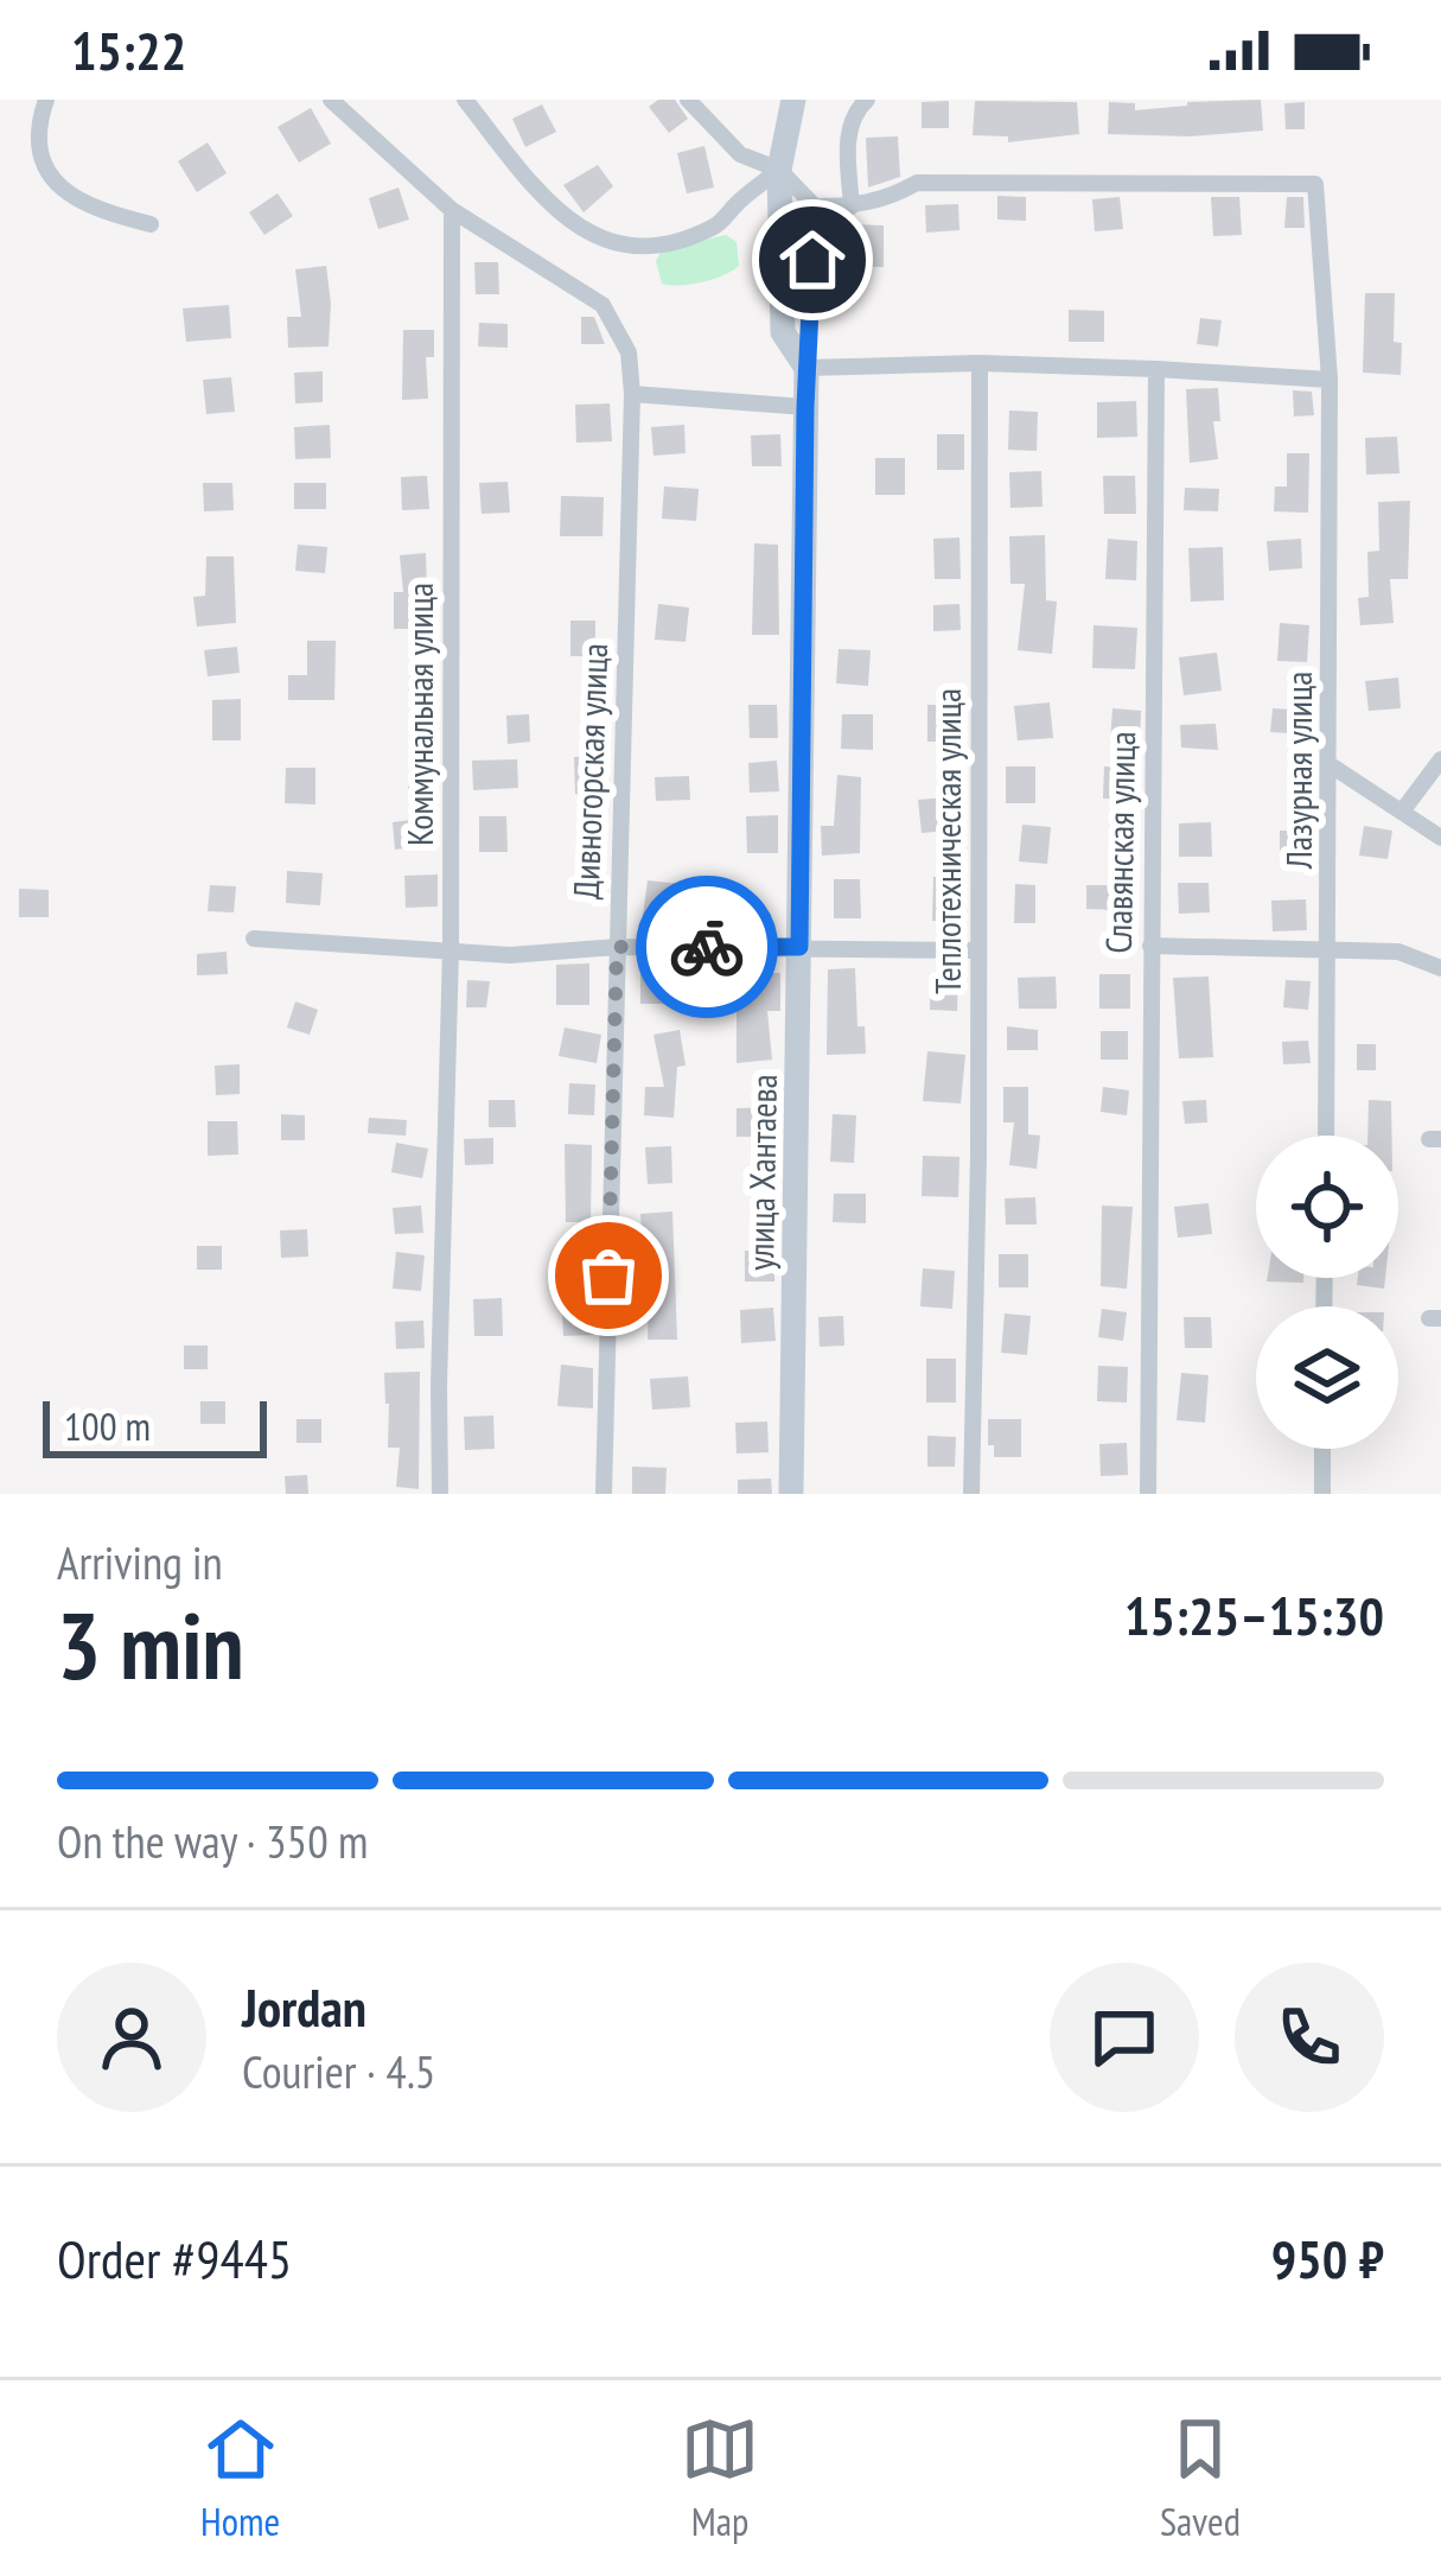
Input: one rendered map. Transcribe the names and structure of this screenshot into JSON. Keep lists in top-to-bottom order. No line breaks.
{"streets":{"street":["Коммунальная улица","Лазурная улица","Дивногорская улица","Теплотехническая улица","Славянская улица","улица Хантаева"]},"crossings":[["Лазурная улица","улица Хантаева"]],"scale_bar":"100 m","page":{"status":"15:22","scale":"100 m","heading":["3 min","Arriving in","15:25–15:30"],"panel":["Jordan","Courier · 4.5","Order #9445","950 ₽"],"bar":"On the way · 350 m","tabs":["Home","Map","Saved"]}}
